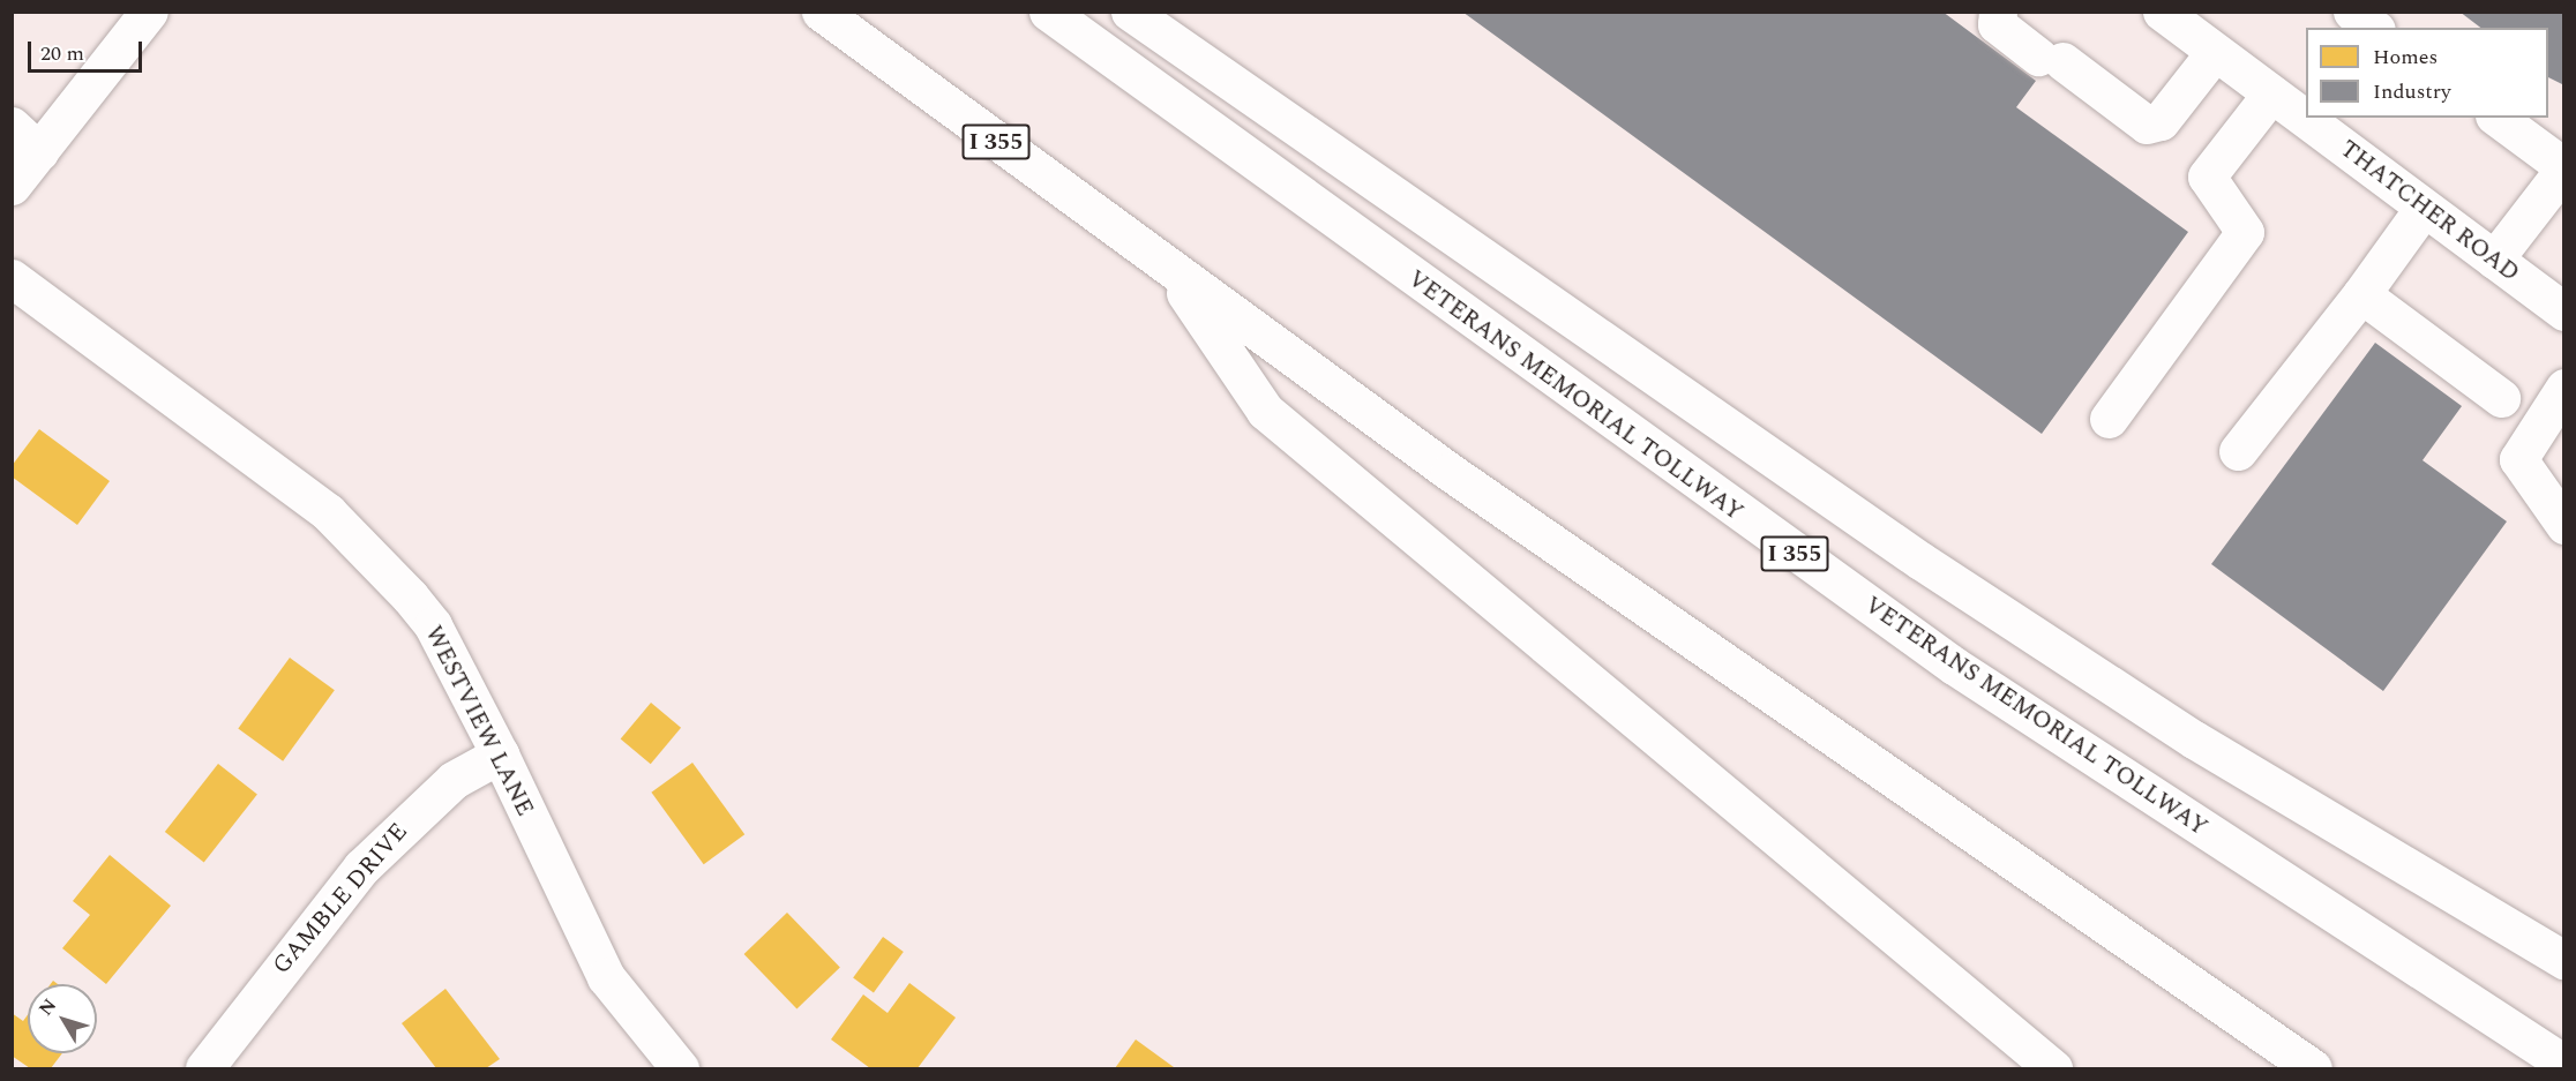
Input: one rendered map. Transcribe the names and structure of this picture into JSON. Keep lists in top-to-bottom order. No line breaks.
{"streets":{"main road":["I 355","THATCHER ROAD","VETERANS MEMORIAL TOLLWAY","WESTVIEW LANE","GAMBLE DRIVE"]},"crossings":[["WESTVIEW LANE","GAMBLE DRIVE"]],"legend":["Homes","Industry"],"scale_bar":"20 m","north":"top left"}
